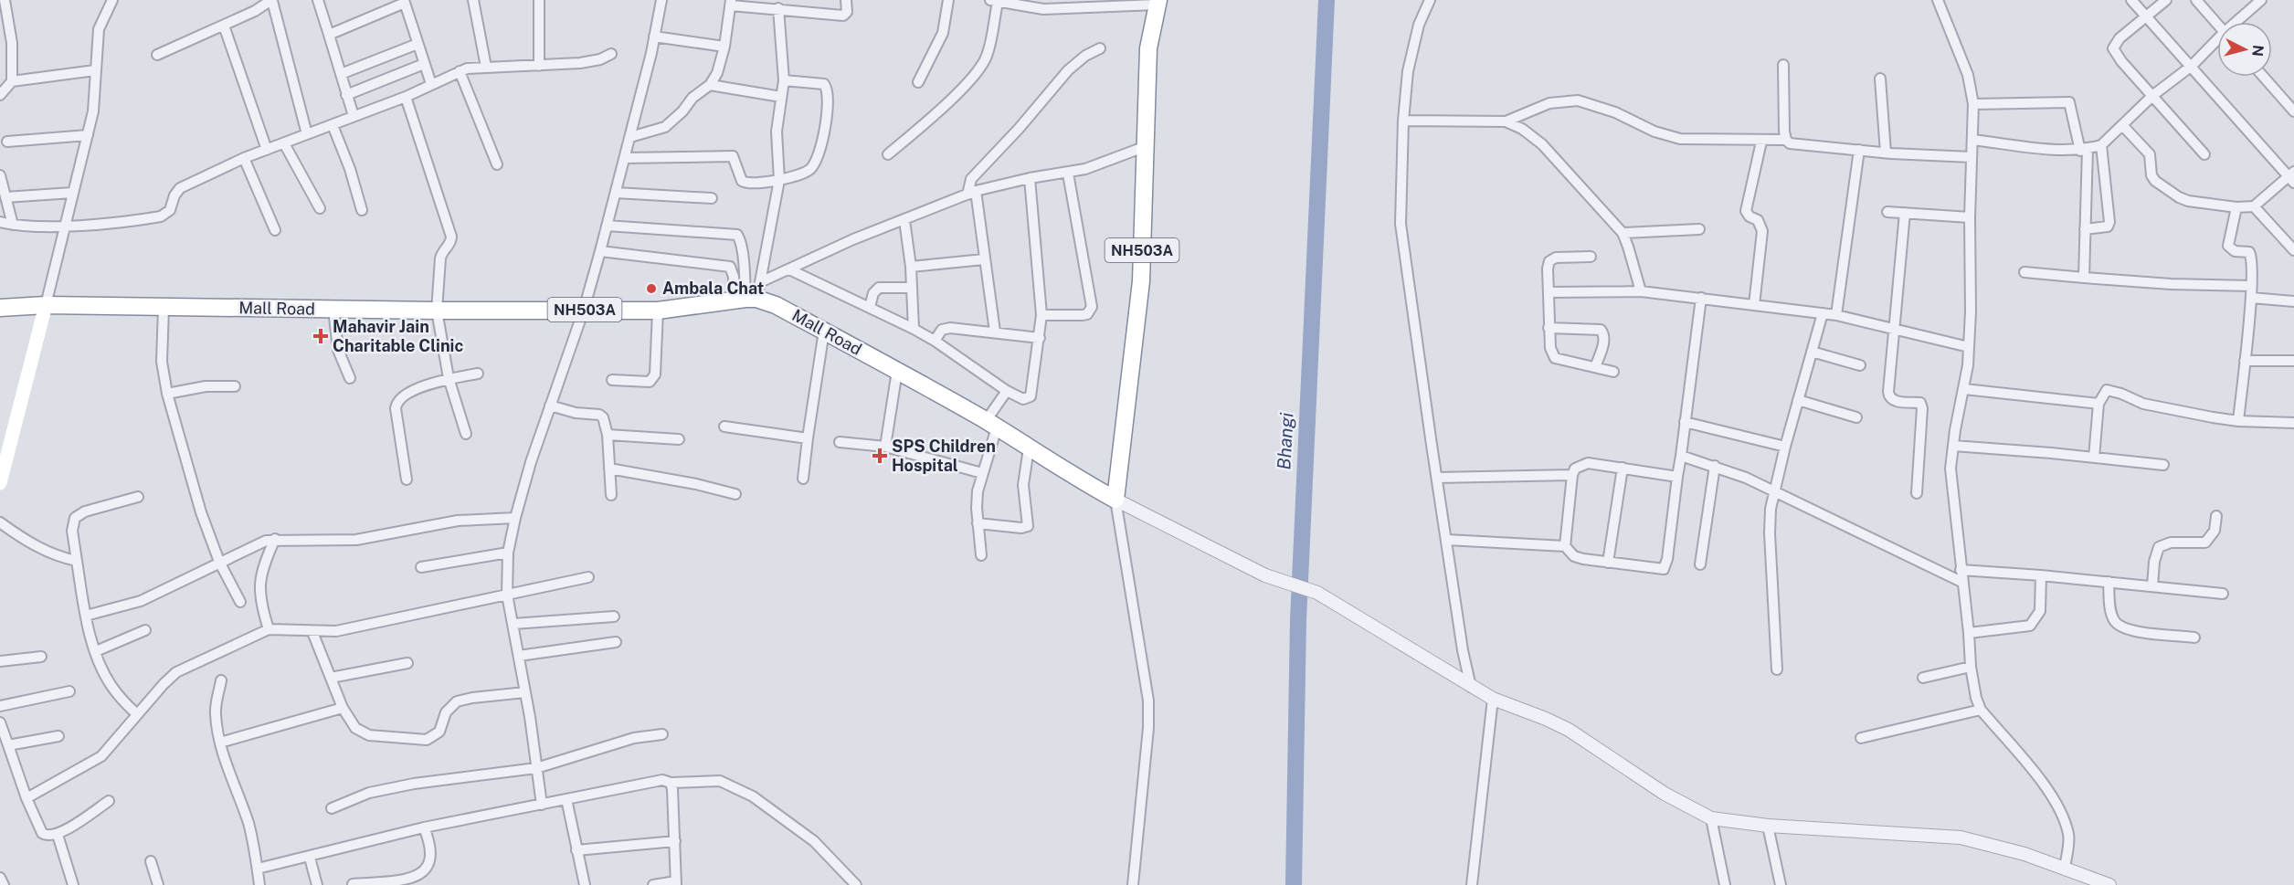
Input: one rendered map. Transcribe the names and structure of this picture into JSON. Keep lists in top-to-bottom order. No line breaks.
{"streets":{"highway":["NH503A","Mall Road"]},"crossings":[["NH503A","Mall Road"]],"water":["Bhangi"],"places":{"other":["Ambala Chat"],"health":["Mahavir Jain Charitable Clinic","SPS Children Hospital"]},"north":"right"}
